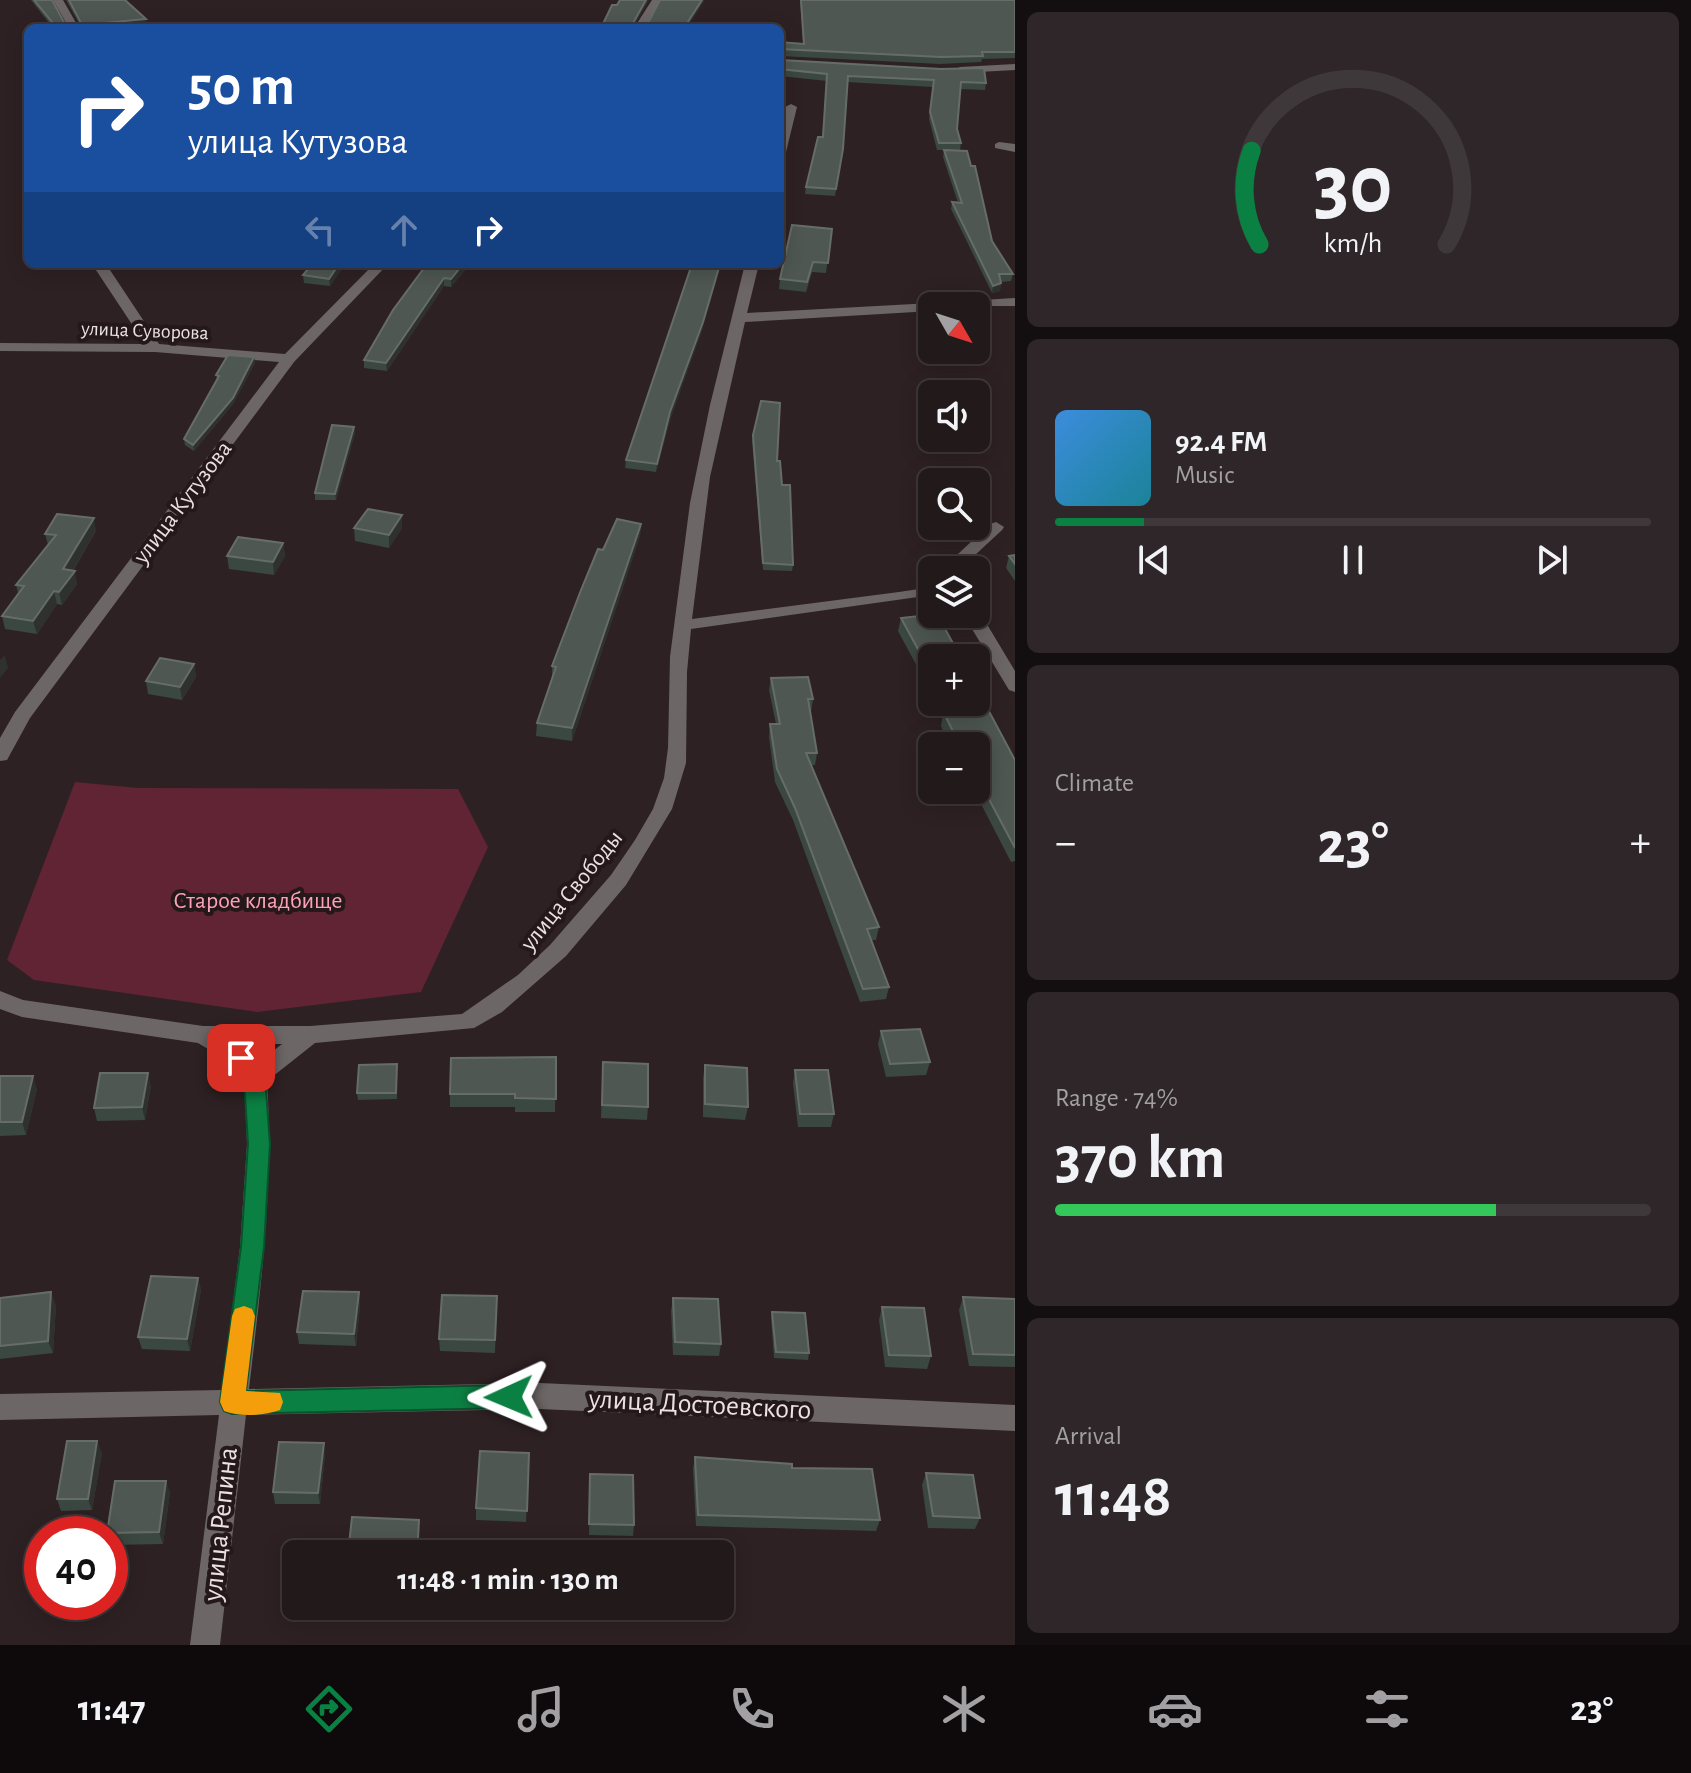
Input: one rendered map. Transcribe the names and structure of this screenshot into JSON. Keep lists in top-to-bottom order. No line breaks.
{"streets":{"street":["улица Суворова","улица Кутузова","улица Свободы","улица Достоевского","улица Репина"]},"crossings":[["улица Суворова","улица Кутузова"],["улица Достоевского","улица Репина"]],"parks":["Старое кладбище"],"north":"bottom right","page":{"turn":["50 m","улица Кутузова"],"map_buttons":["+","−"],"song":["92.4 FM","Music"],"tile":["Climate",["Range · 74%","370 km"],["Arrival","11:48"]],"heat":["−","23°","+"],"limit":"40","trip":"11:48 · 1 min · 130 m","tabs":["11:47","23°"],"gauge":["30","km/h"]}}
